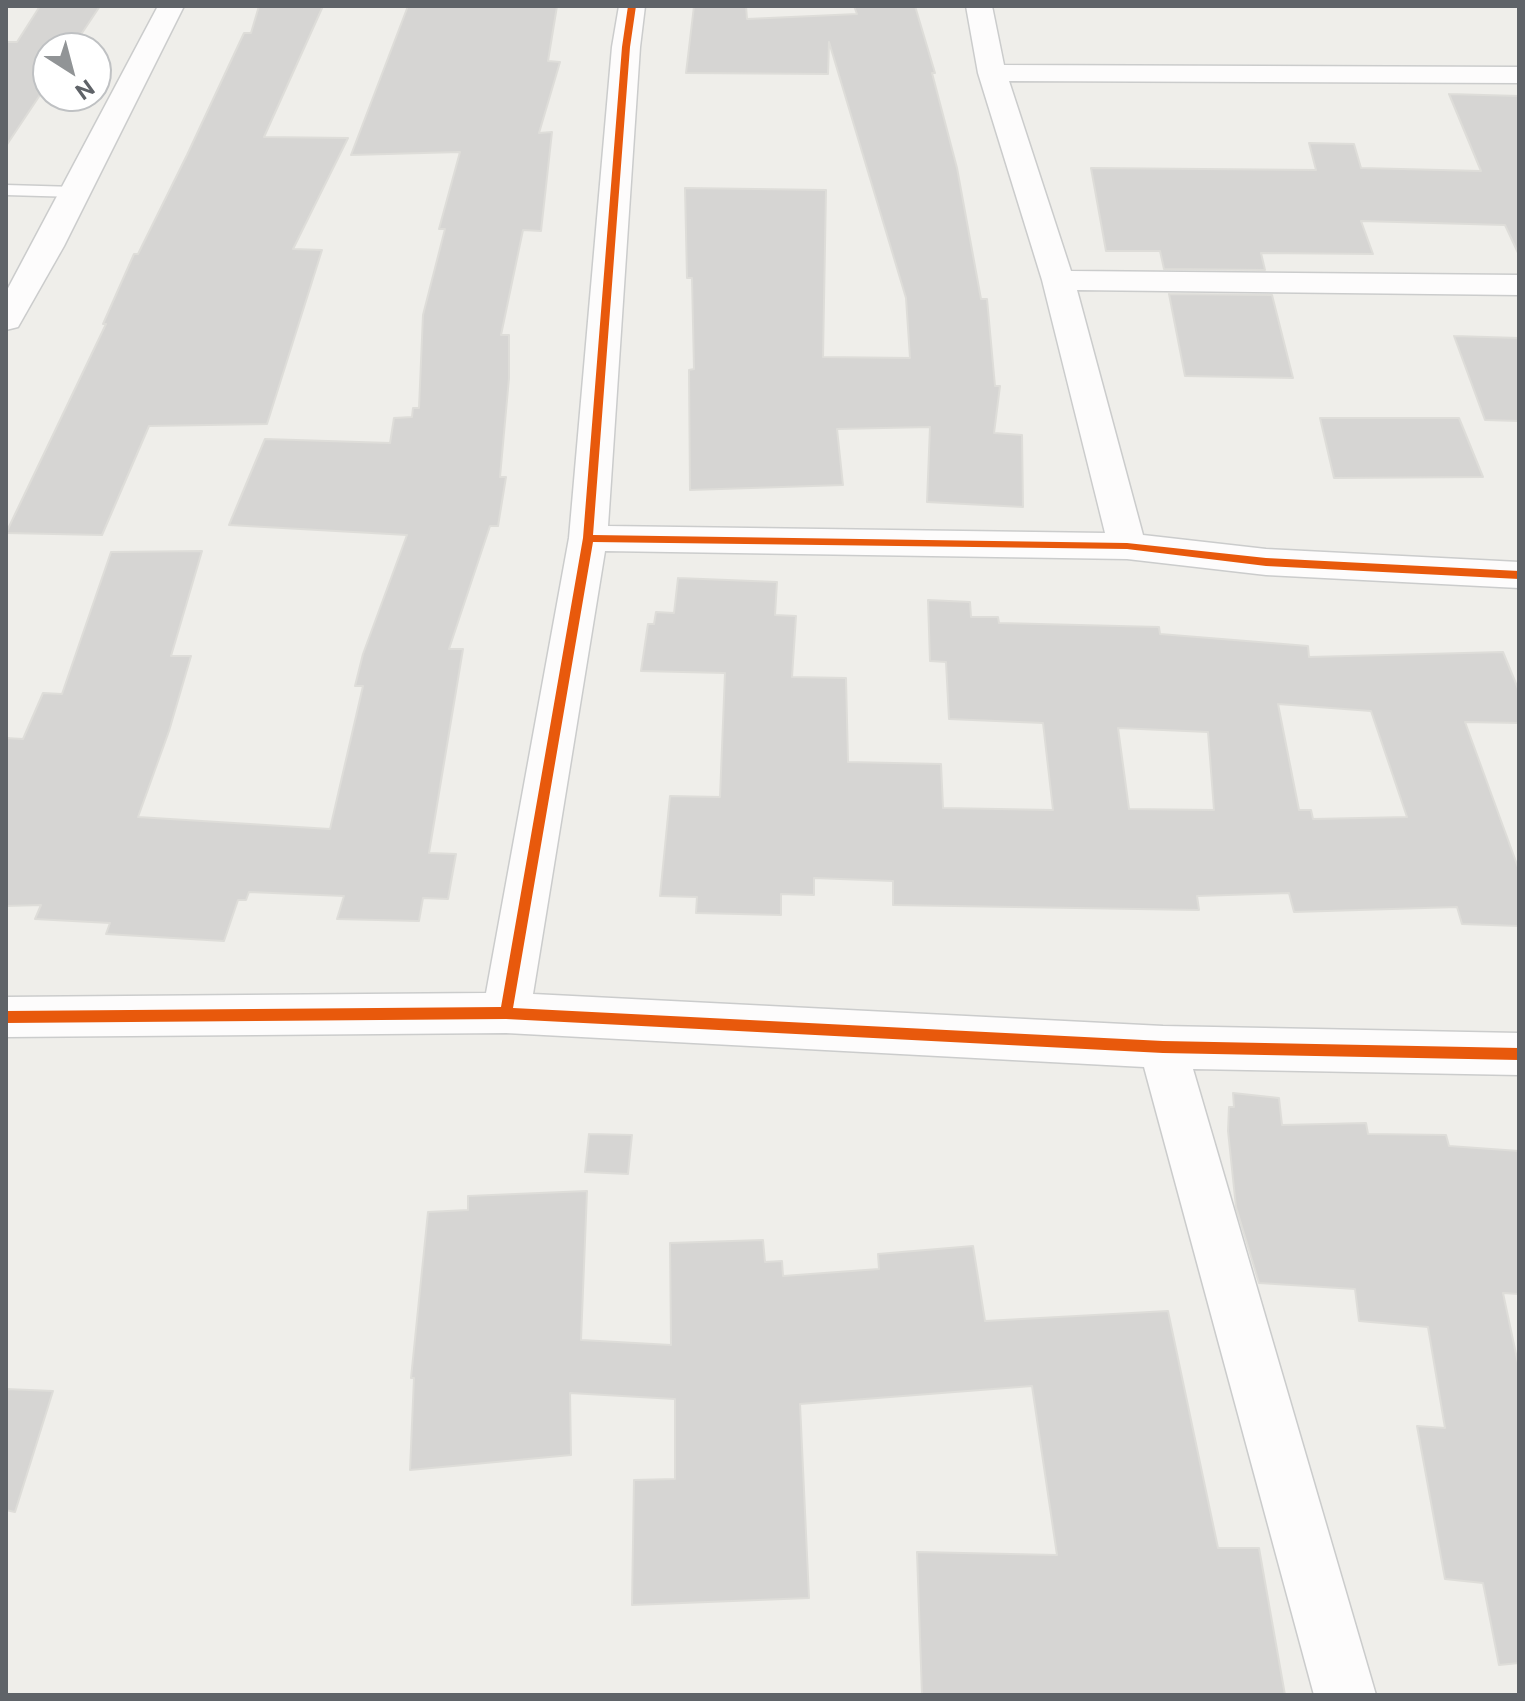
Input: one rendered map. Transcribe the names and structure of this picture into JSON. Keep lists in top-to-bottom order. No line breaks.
{"north":"bottom right"}
